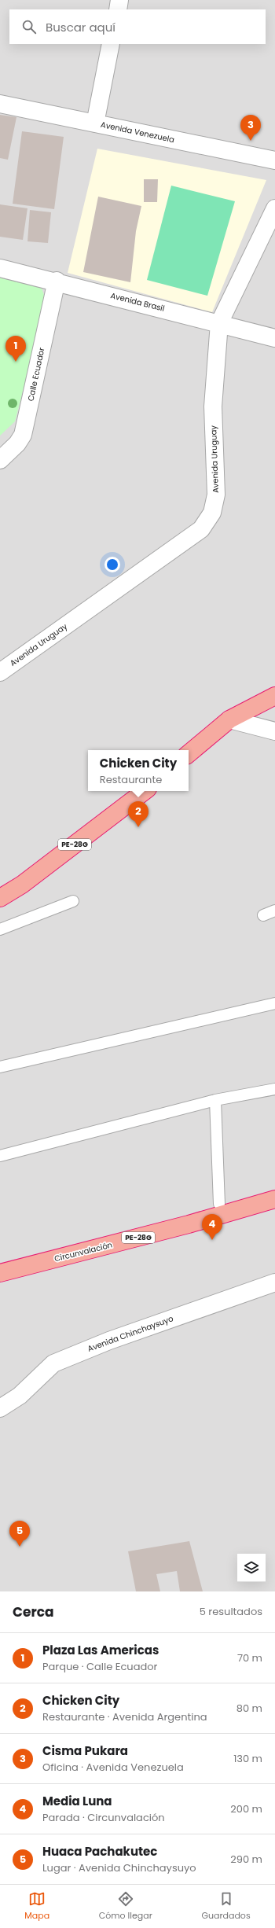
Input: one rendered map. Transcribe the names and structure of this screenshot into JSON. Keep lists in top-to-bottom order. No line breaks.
{"streets":{"highway":["PE-28G","Circunvalación"],"street":["Avenida Venezuela","Avenida Brasil","Calle Ecuador","Avenida Uruguay","Avenida Chinchaysuyo"]},"crossings":[["Avenida Brasil","Calle Ecuador"],["Avenida Brasil","Avenida Uruguay"]],"page":{"search":"Buscar aquí","pins":["3","1","2","4","5"],"popup":["Chicken City","Restaurante"],"heading":["Cerca","5 resultados"],"list":[{"mark":"1","name":"Plaza Las Americas","note":"Parque · Calle Ecuador","value":"70 m"},{"mark":"2","name":"Chicken City","note":"Restaurante · Avenida Argentina","value":"80 m"},{"mark":"3","name":"Cisma Pukara","note":"Oficina · Avenida Venezuela","value":"130 m"},{"mark":"4","name":"Media Luna","note":"Parada · Circunvalación","value":"200 m"},{"mark":"5","name":"Huaca Pachakutec","note":"Lugar · Avenida Chinchaysuyo","value":"290 m"}],"nav":["Mapa","Cómo llegar","Guardados"]}}
